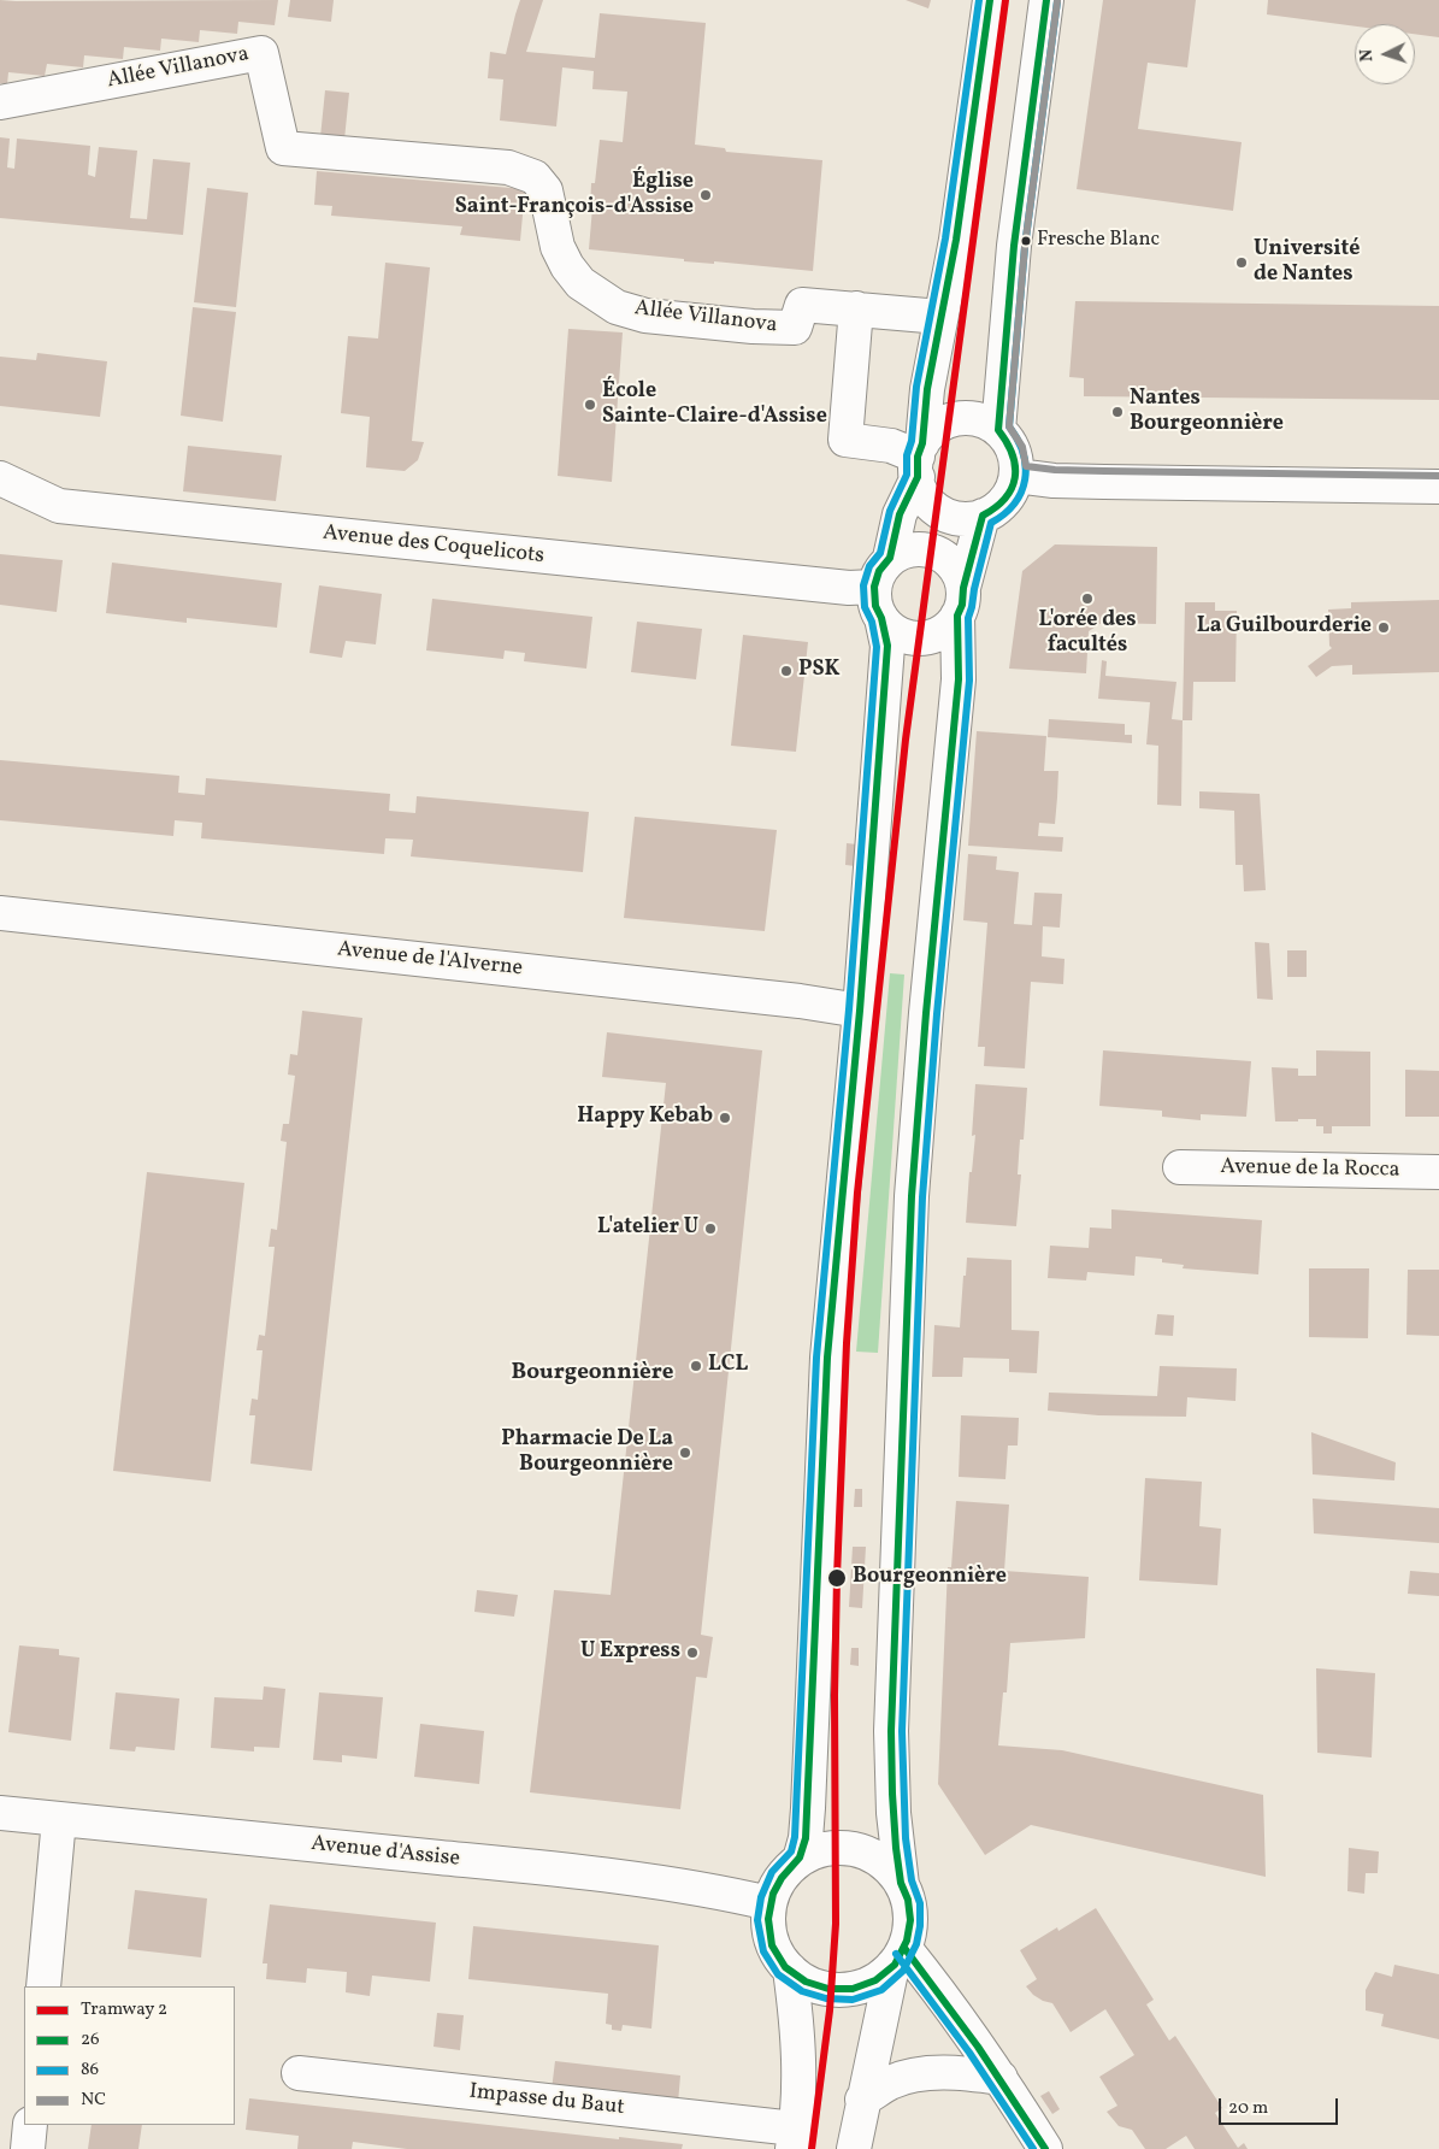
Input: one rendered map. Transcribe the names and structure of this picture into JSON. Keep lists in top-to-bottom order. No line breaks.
{"streets":{"street":["Allée Villanova","Avenue des Coquelicots","Avenue de l'Alverne","Avenue de la Rocca","Avenue d'Assise","Impasse du Baut"]},"districts":["Bourgeonnière"],"places":["Église Saint-François-d'Assise","Fresche Blanc","Université de Nantes","École Sainte-Claire-d'Assise","Nantes Bourgeonnière","L'orée des facultés","La Guilbourderie","PSK","Happy Kebab","L'atelier U","LCL","Pharmacie De La Bourgeonnière","Bourgeonnière","U Express"],"lines":["tram line 2","transit line 26","transit line 86","transit line NC"],"legend":["Tramway 2","26","86","NC"],"scale_bar":"20 m","north":"left"}
